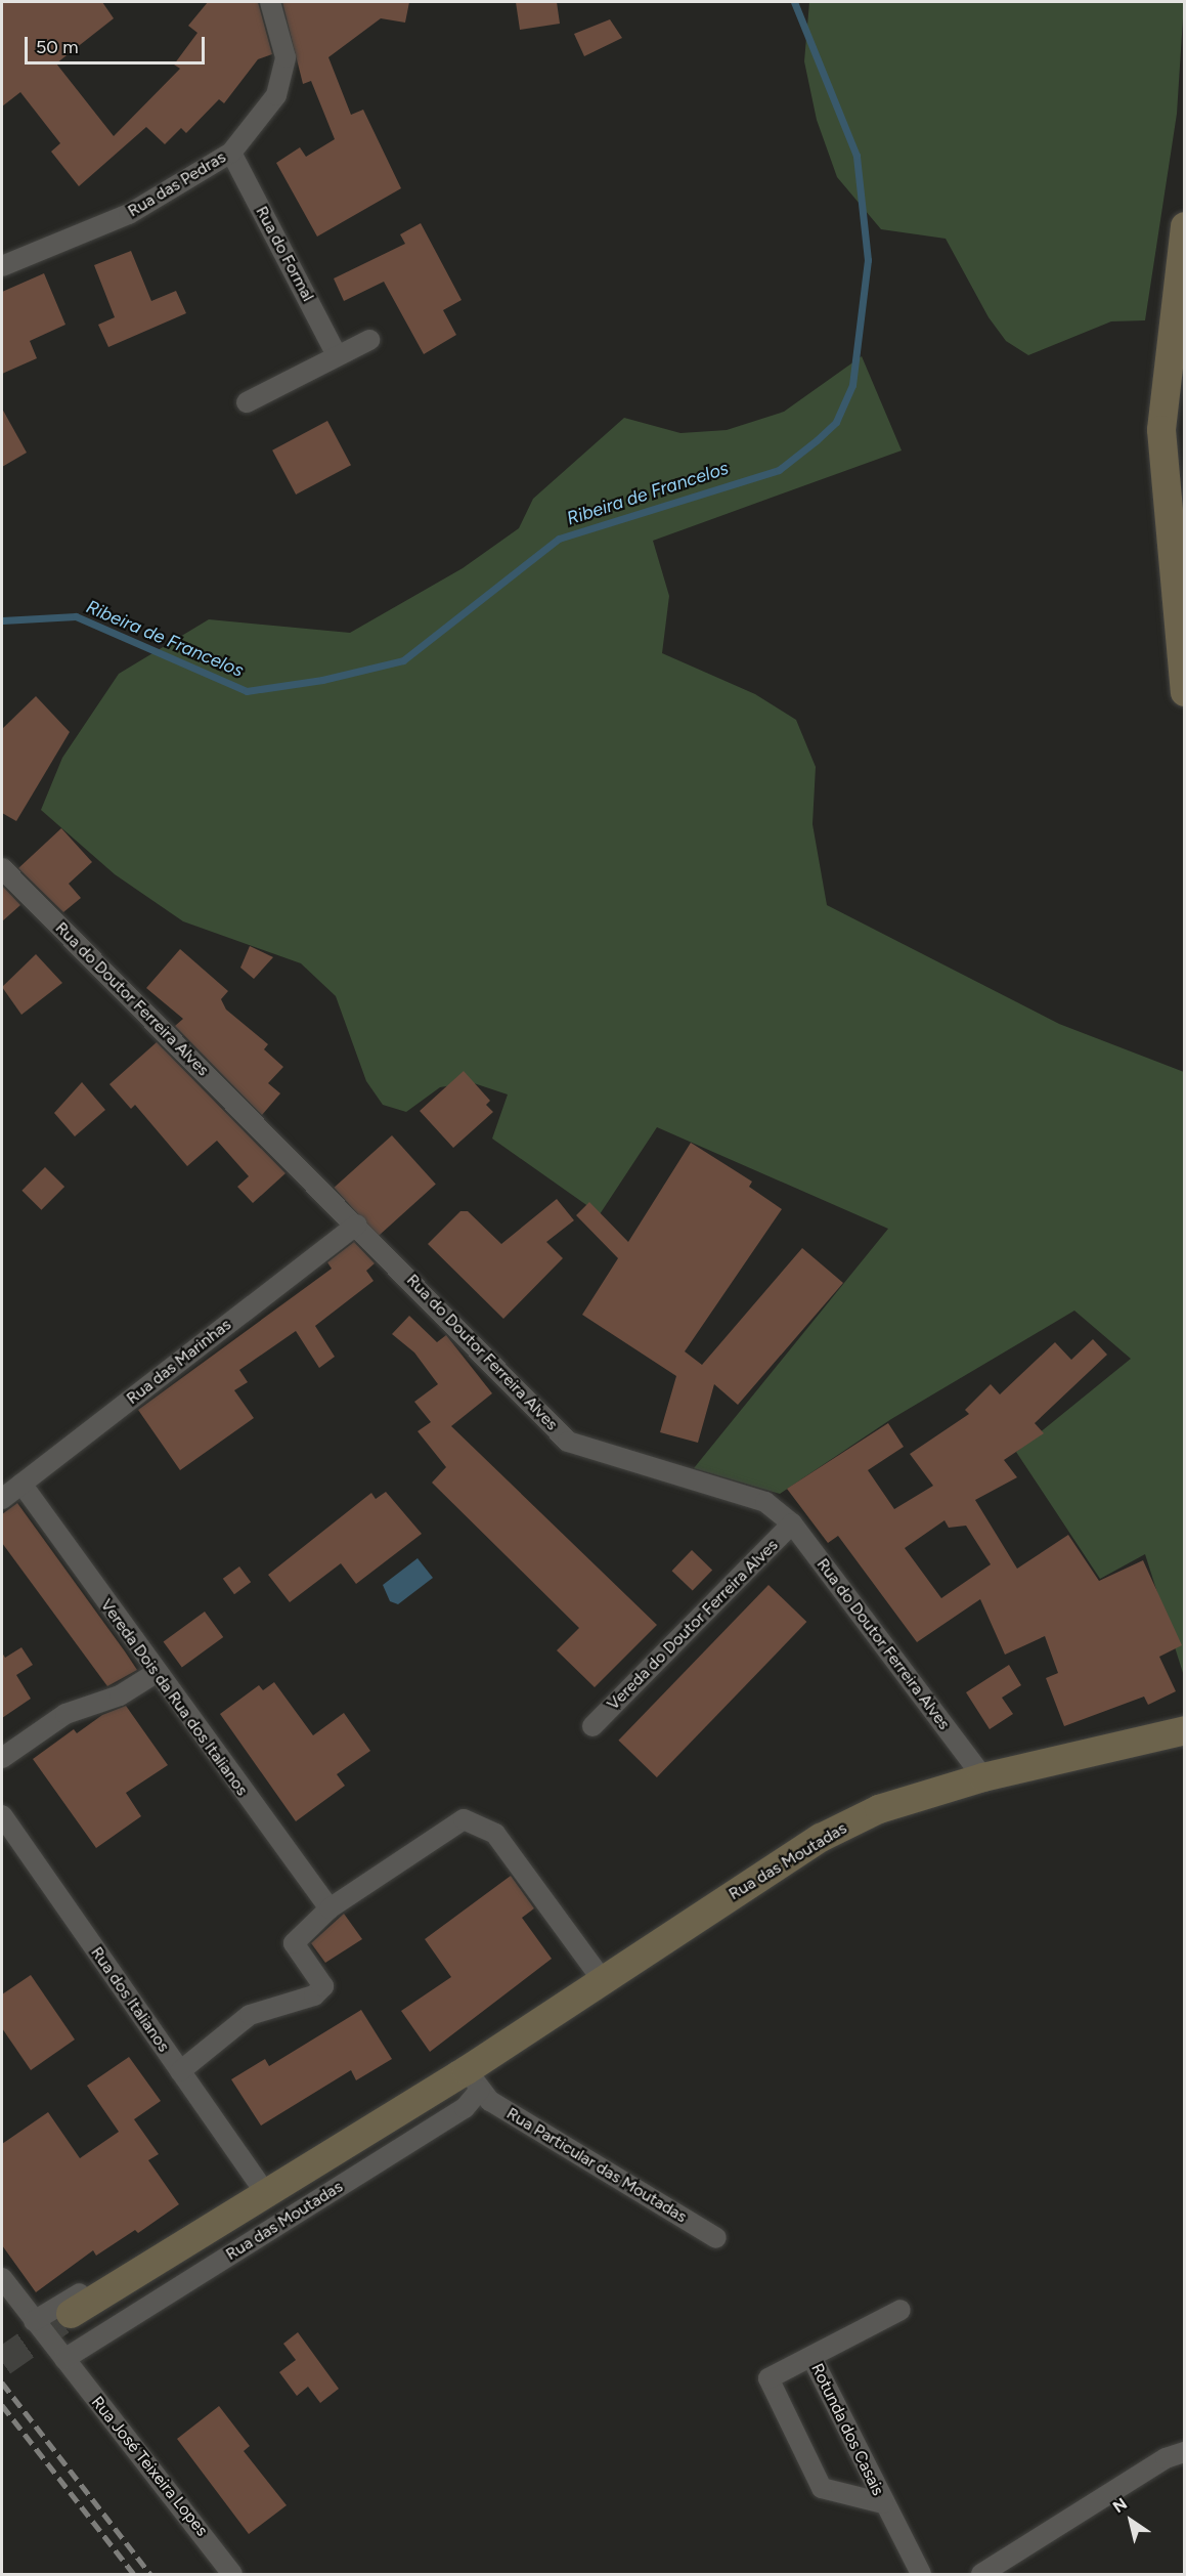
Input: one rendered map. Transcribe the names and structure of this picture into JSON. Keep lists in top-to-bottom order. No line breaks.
{"streets":{"main road":["Rua das Moutadas"],"street":["Rua das Pedras","Rua do Formal","Rua do Doutor Ferreira Alves","Rua das Marinhas","Vereda do Doutor Ferreira Alves","Vereda Dois da Rua dos Italianos","Rua dos Italianos","Rua Particular das Moutadas","Rotunda dos Casais","Rua José Teixeira Lopes"]},"crossings":[["Rua das Pedras","Rua do Formal"],["Rua do Doutor Ferreira Alves","Rua das Marinhas"],["Rua do Doutor Ferreira Alves","Vereda do Doutor Ferreira Alves"],["Rua do Doutor Ferreira Alves","Rua das Moutadas"],["Rua das Marinhas","Vereda Dois da Rua dos Italianos"],["Rua das Moutadas","Rua dos Italianos"],["Rua das Moutadas","Rua Particular das Moutadas"],["Rua das Moutadas","Rua José Teixeira Lopes"]],"water":["Ribeira de Francelos"],"scale_bar":"50 m","north":"top left"}
